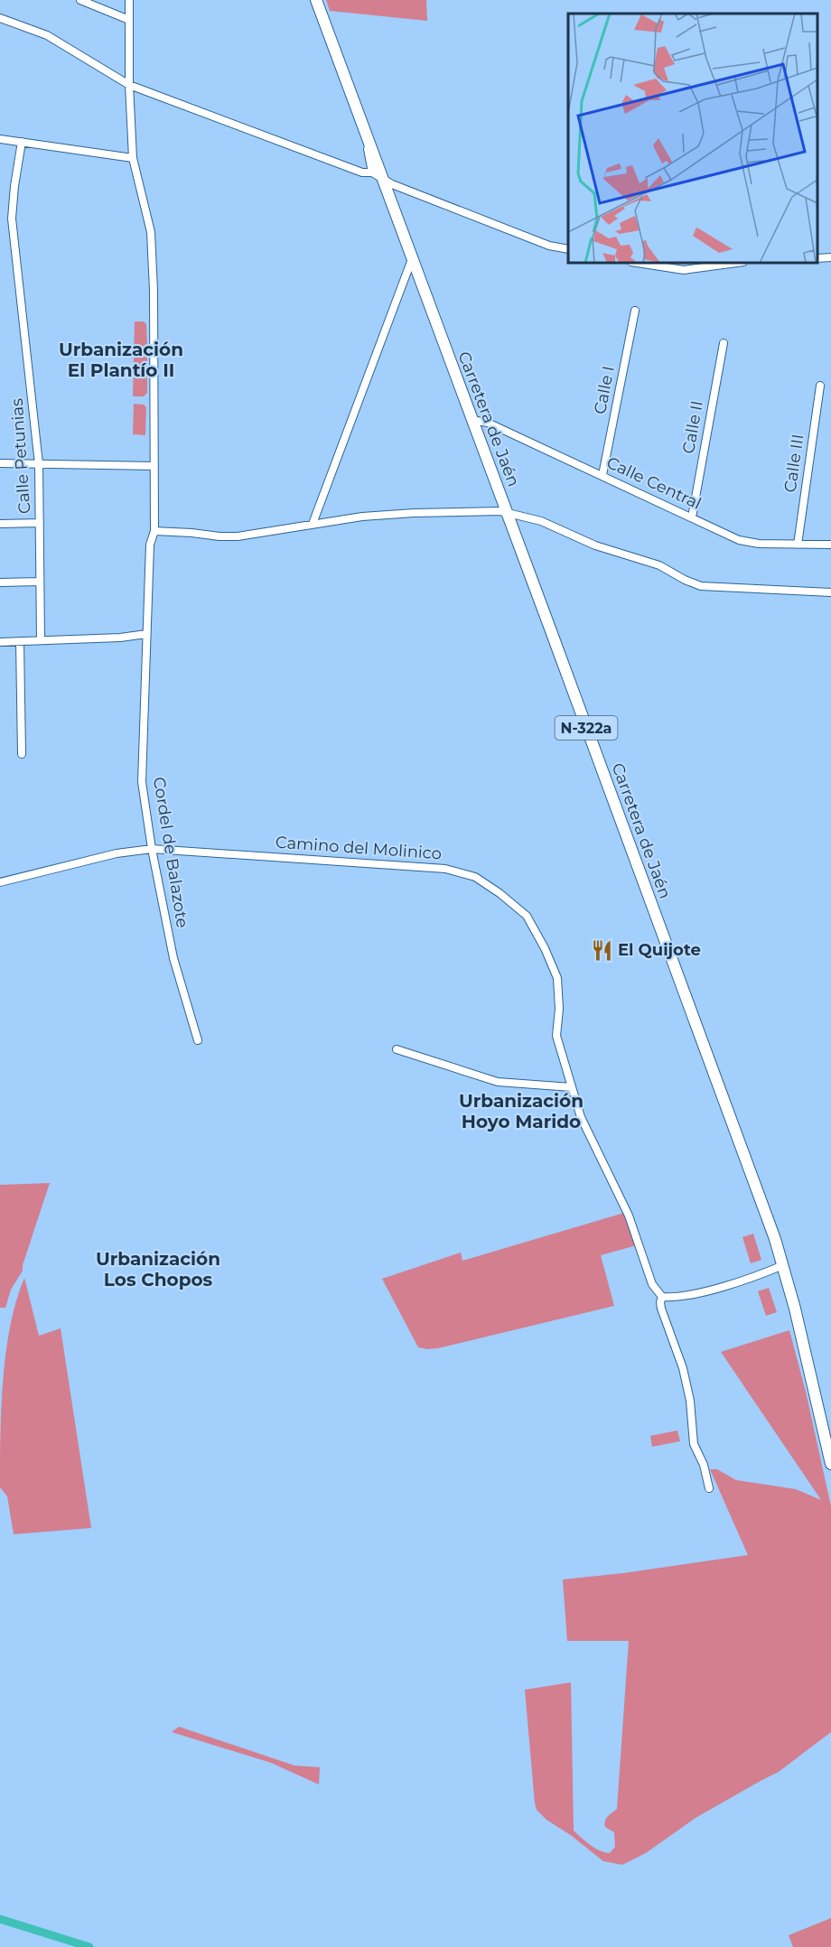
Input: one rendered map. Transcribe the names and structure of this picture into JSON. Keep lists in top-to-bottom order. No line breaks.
{"streets":{"highway":["Carretera de Jaén","N-322a"],"street":["Calle I","Calle II","Calle Petunias","Calle III","Calle Central","Camino del Molinico","Cordel de Balazote"]},"crossings":[["Calle I","Calle Central"],["Carretera de Jaén","Calle Central"],["Calle II","Calle Central"],["Calle III","Calle Central"],["Camino del Molinico","Cordel de Balazote"]],"districts":["Urbanización El Plantío II","Urbanización Hoyo Marido","Urbanización Los Chopos"],"places":{"restaurant":["El Quijote"]}}
